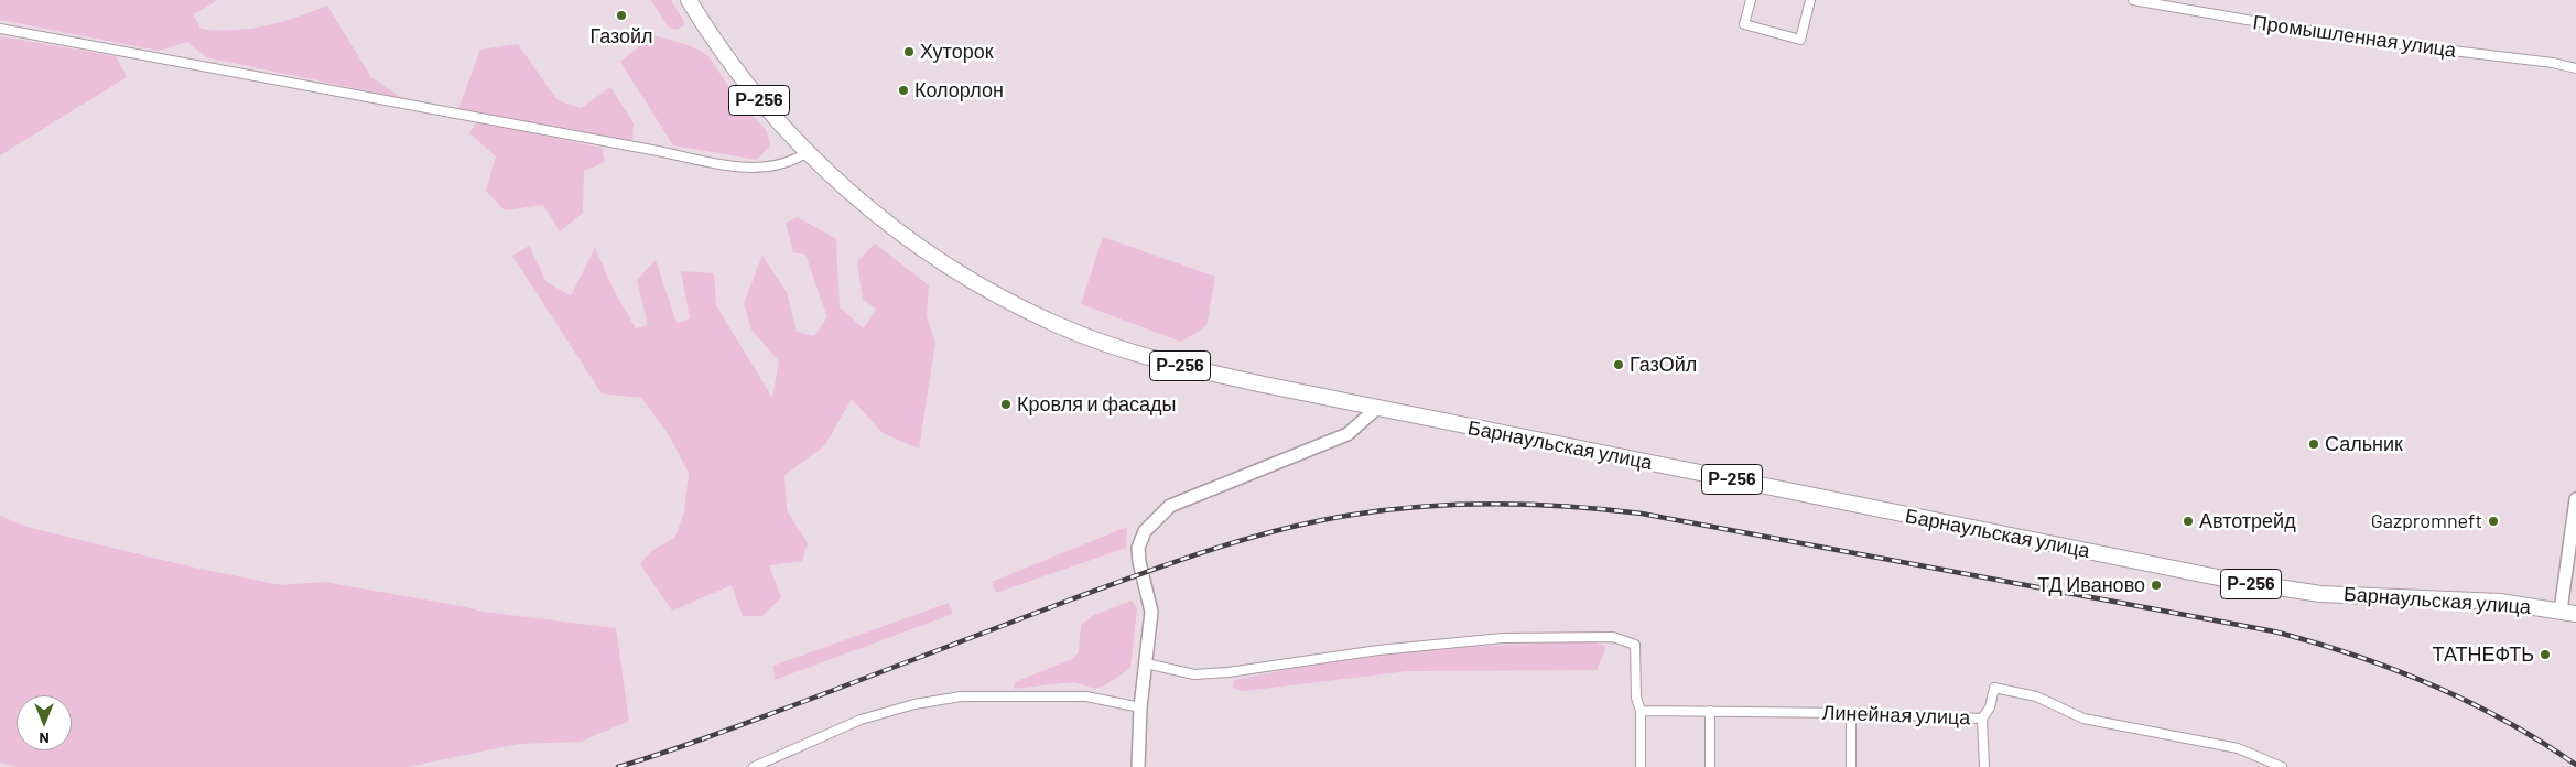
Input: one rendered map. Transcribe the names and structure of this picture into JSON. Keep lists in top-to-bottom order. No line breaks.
{"streets":{"highway":["Р-256","Барнаульская улица"],"street":["Промышленная улица","Линейная улица"]},"crossings":[["Р-256","Барнаульская улица"]],"places":["Газойл","Хуторок","Колорлон","ГазОйл","Кровля и фасады","Сальник","Автотрейд","Gazpromneft","ТД Иваново","ТАТНЕФТЬ"],"north":"bottom"}
